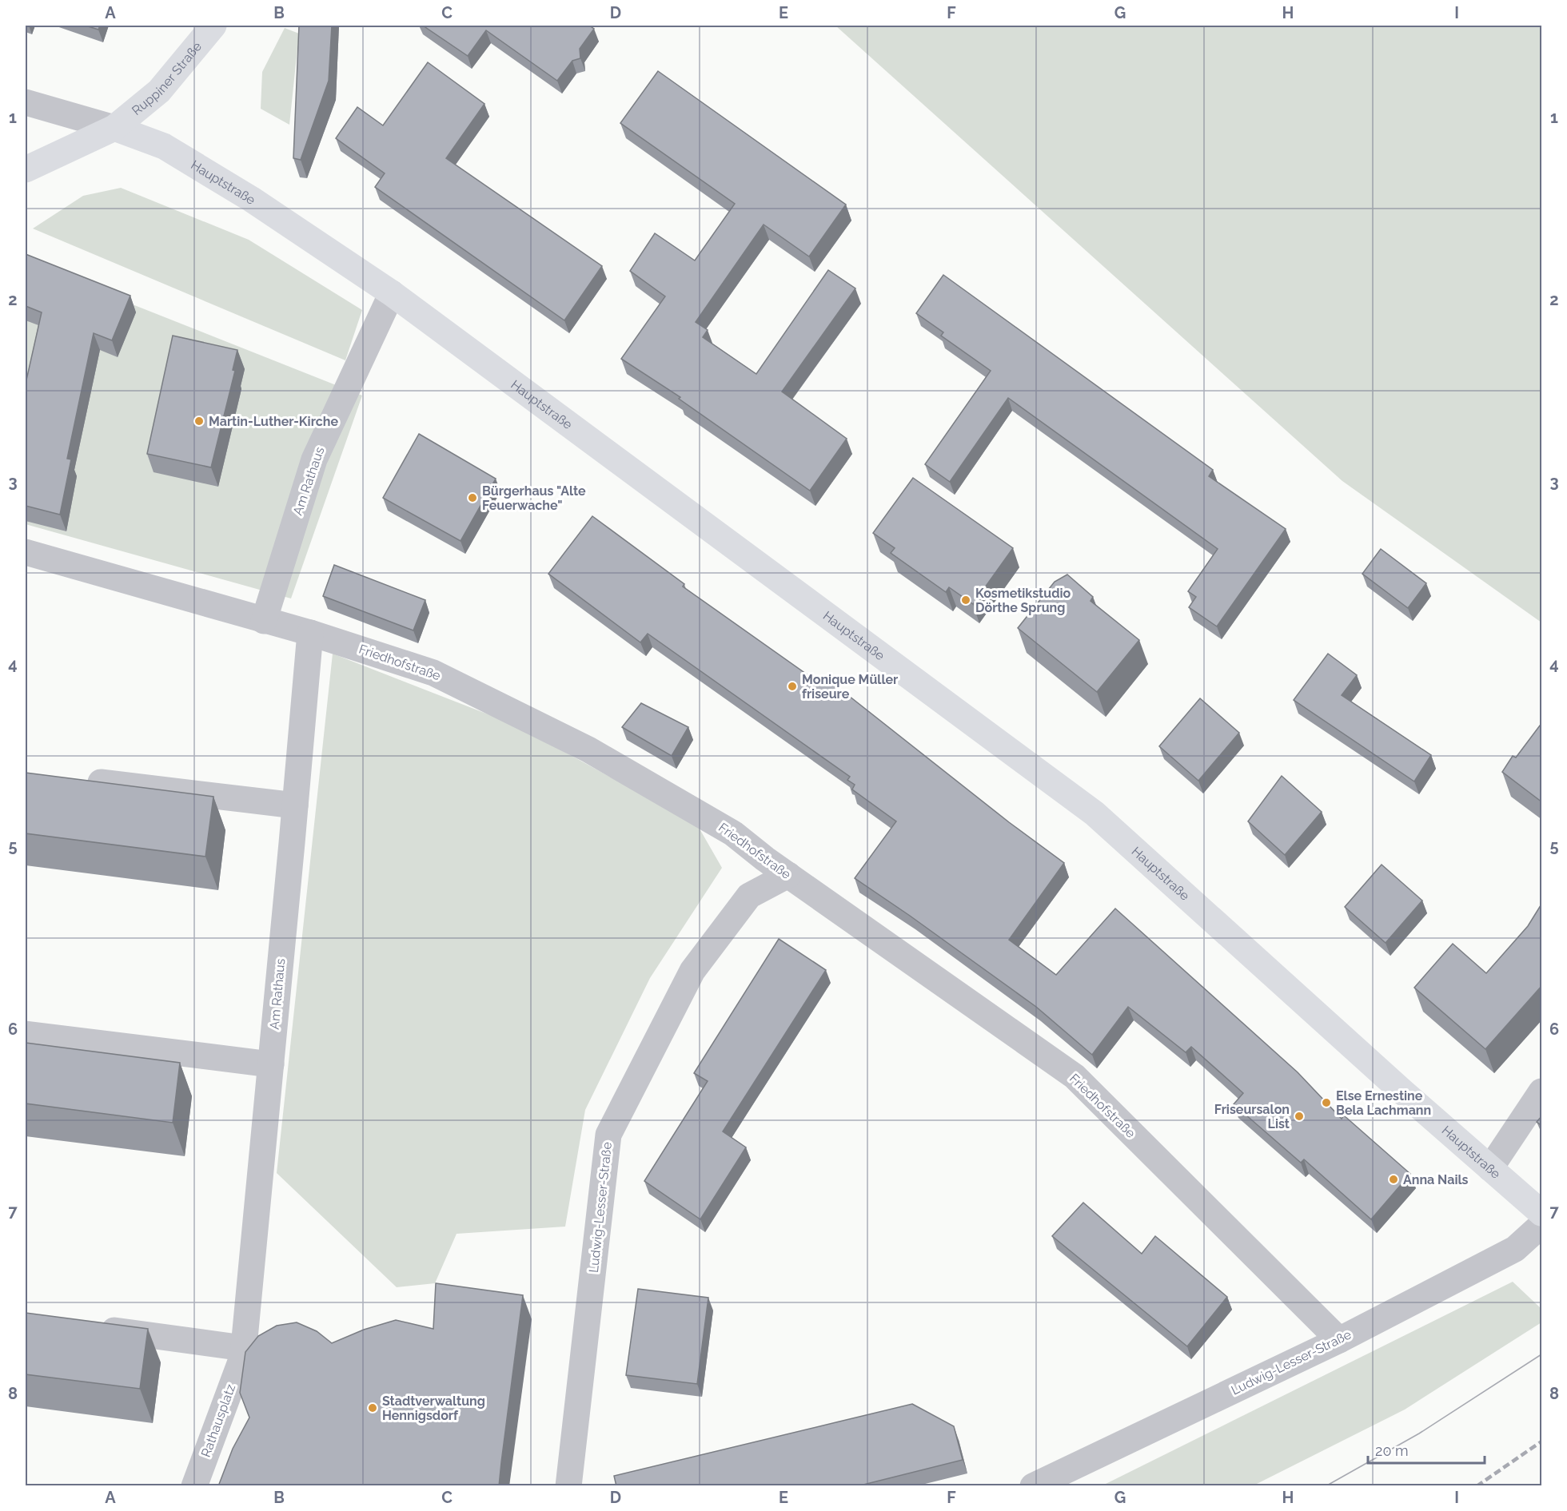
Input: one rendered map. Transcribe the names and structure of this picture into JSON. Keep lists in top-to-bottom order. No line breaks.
{"streets":{"main road":["Ruppiner Straße","Hauptstraße"],"street":["Am Rathaus","Friedhofstraße","Ludwig-Lesser-Straße","Rathausplatz"]},"crossings":[["Ruppiner Straße","Hauptstraße"],["Hauptstraße","Am Rathaus"],["Am Rathaus","Friedhofstraße"],["Am Rathaus","Rathausplatz"],["Friedhofstraße","Ludwig-Lesser-Straße"]],"places":["Martin-Luther-Kirche","Bürgerhaus \"Alte Feuerwache\"","Kosmetikstudio Dörthe Sprung","Monique Müller friseure","Else Ernestine Bela Lachmann","Friseursalon List","Anna Nails","Stadtverwaltung Hennigsdorf"],"scale_bar":"20 m","grid":{"columns":["A","B","C","D","E","F","G","H","I"],"rows":["1","2","3","4","5","6","7","8"]}}
